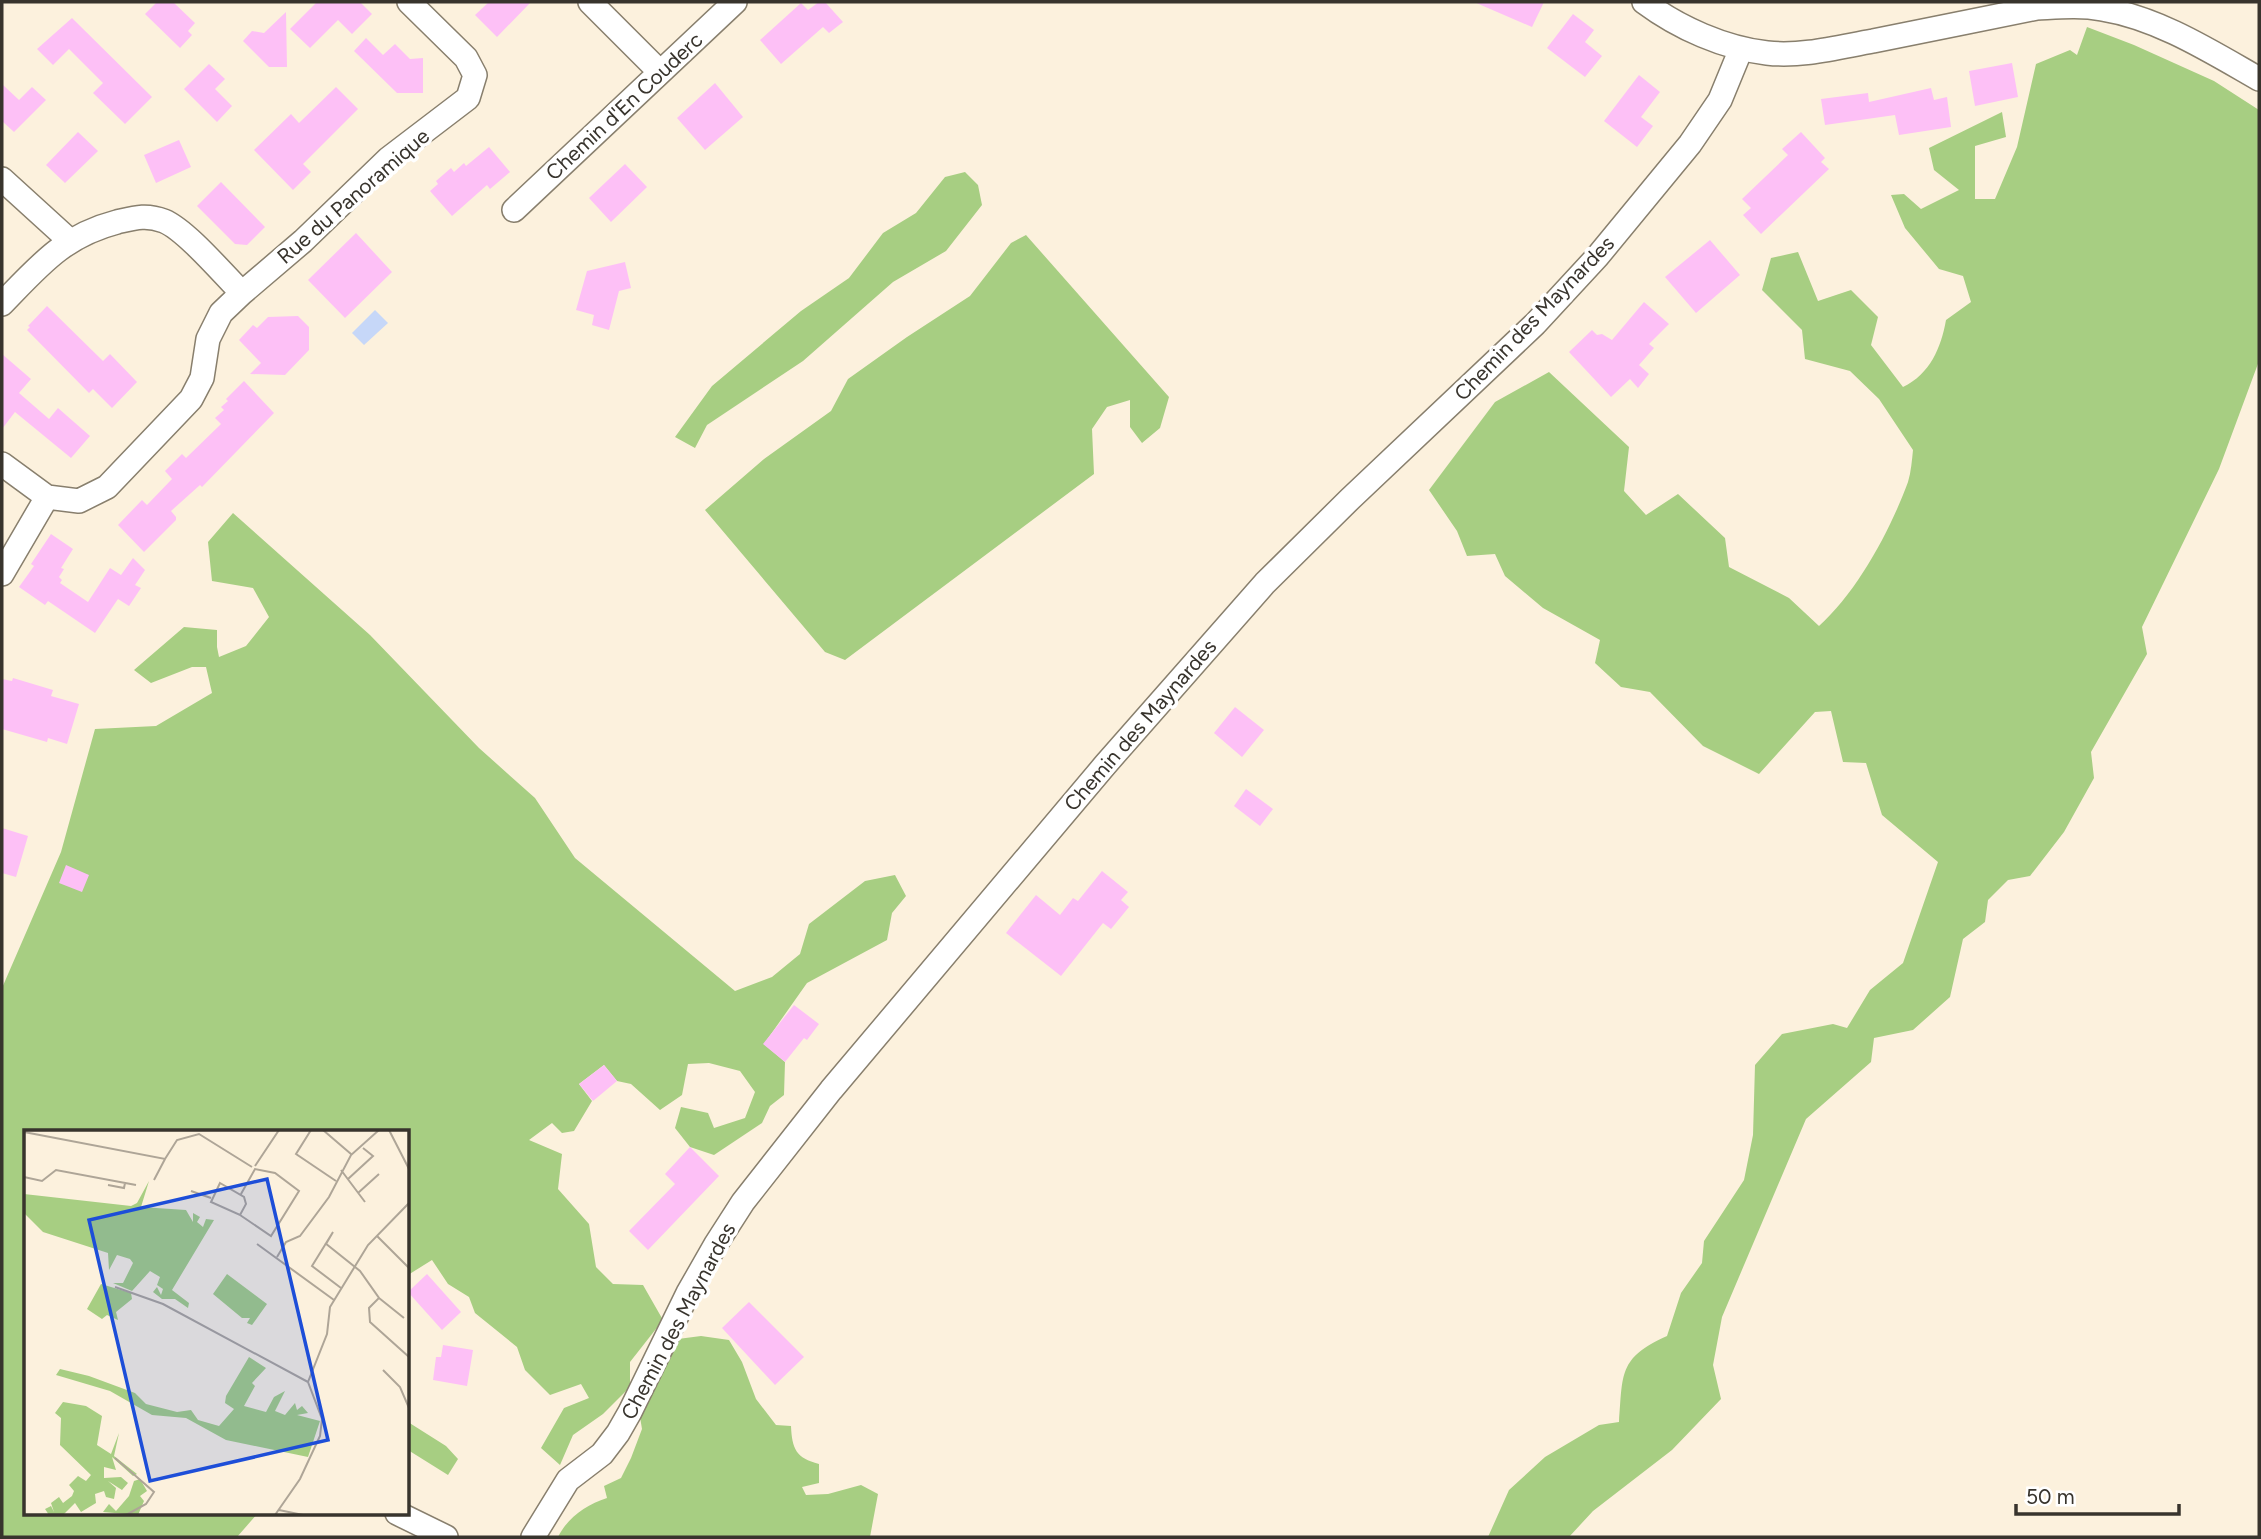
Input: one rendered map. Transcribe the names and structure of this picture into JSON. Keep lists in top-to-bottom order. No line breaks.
{"streets":{"street":["Chemin d'En Couderc","Rue du Panoramique","Chemin des Maynardes"]},"scale_bar":"50 m"}
